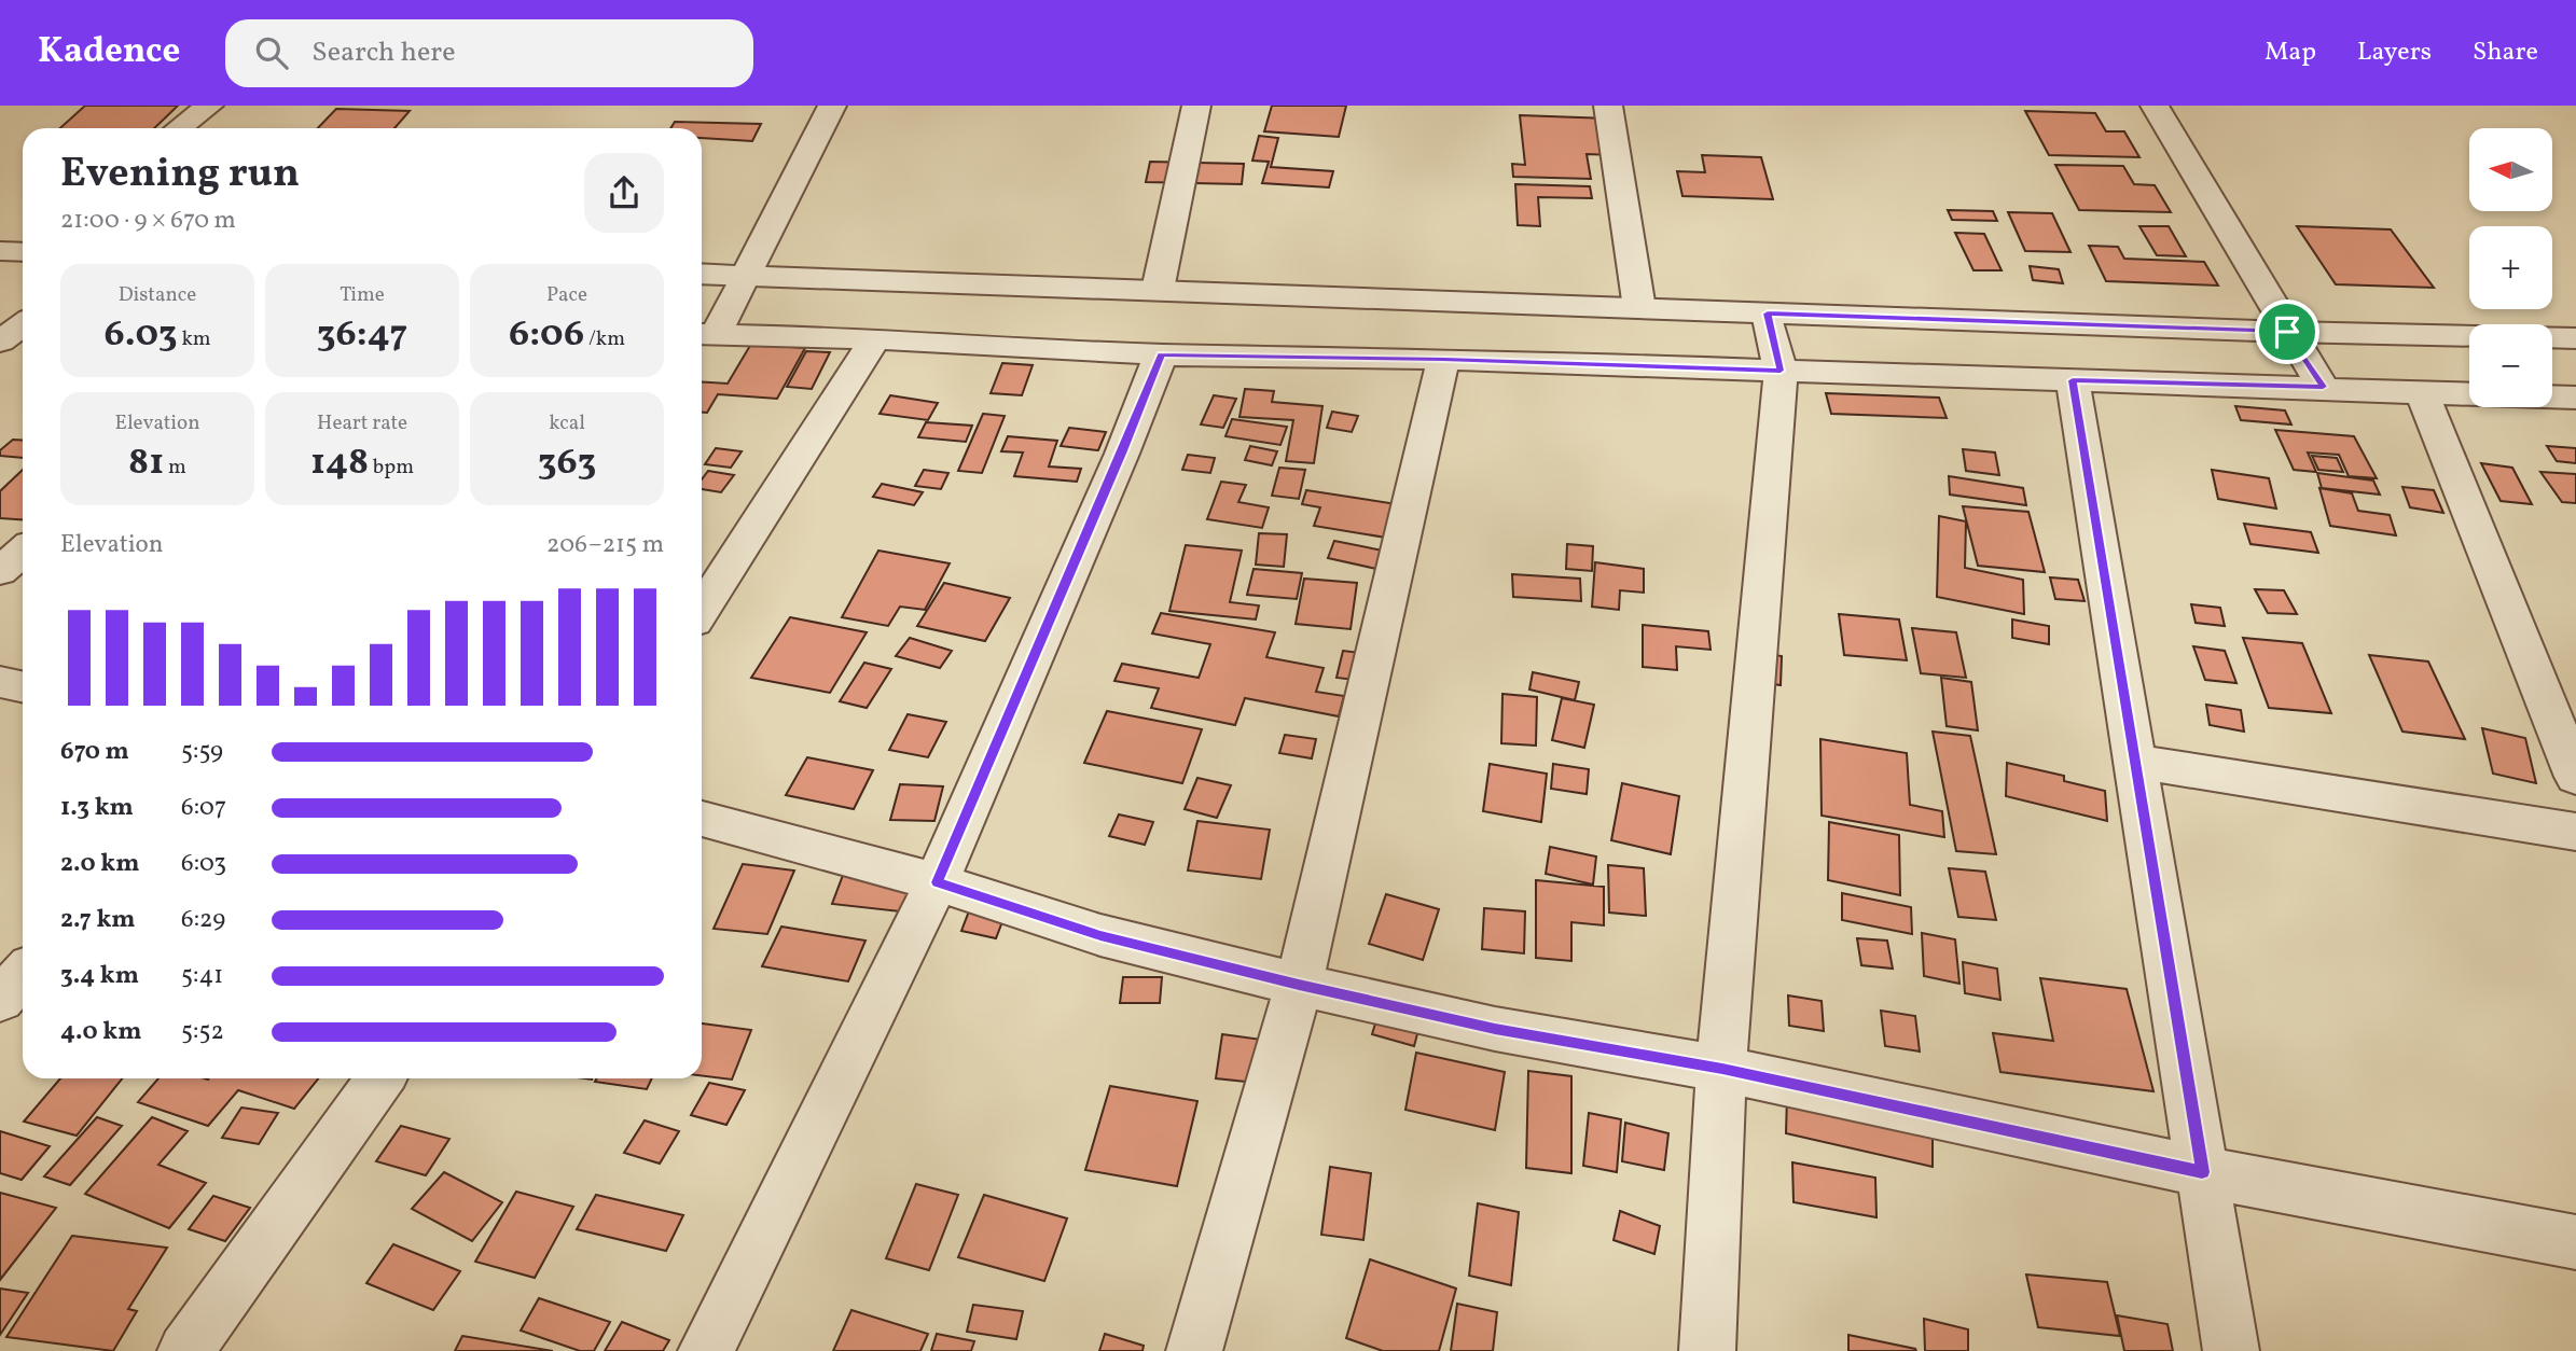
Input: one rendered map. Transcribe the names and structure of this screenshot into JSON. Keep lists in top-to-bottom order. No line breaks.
{"north":"left","page":{"header":"Kadence","search":"Search here","nav":["Map","Layers","Share"],"map_buttons":["+","−"],"heading":["Evening run","21:00 · 9 × 670 m"],"stats":[["Distance","6.03 km"],["Time","36:47"],["Pace","6:06 /km"],["Elevation","81 m"],["Heart rate","148 bpm"],["kcal","363"]],"chart":["Elevation","206–215 m"],"list":[{"name":"670 m","note":"5:59"},{"name":"1.3 km","note":"6:07"},{"name":"2.0 km","note":"6:03"},{"name":"2.7 km","note":"6:29"},{"name":"3.4 km","note":"5:41"},{"name":"4.0 km","note":"5:52"}]}}
